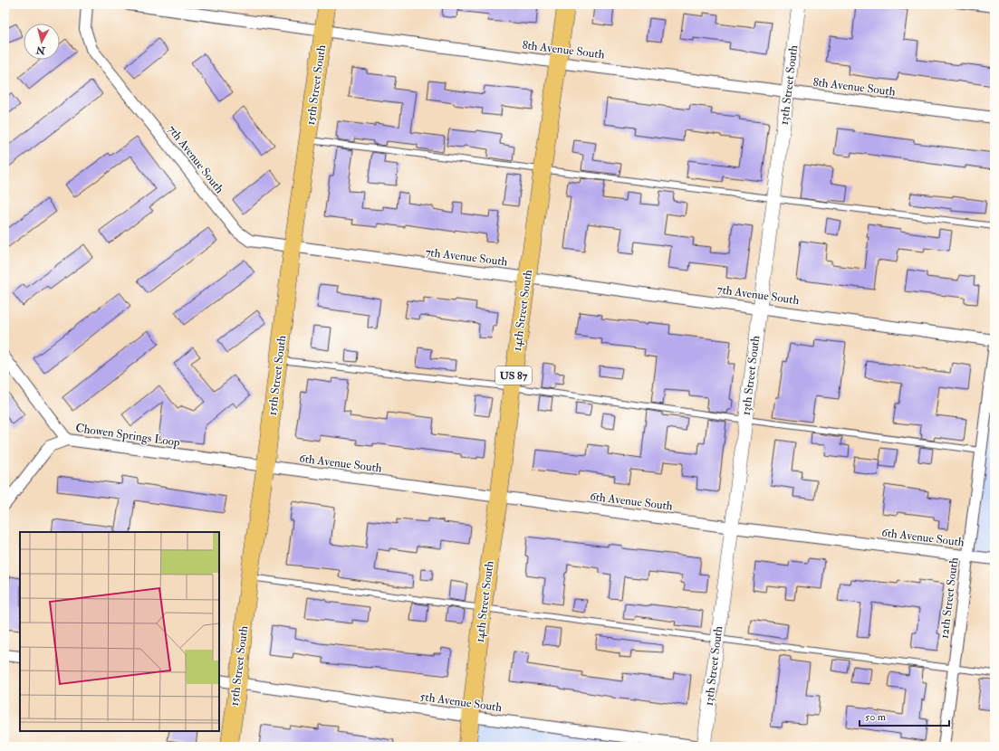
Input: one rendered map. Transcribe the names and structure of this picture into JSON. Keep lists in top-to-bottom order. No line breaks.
{"streets":{"main road":["15th Street South","14th Street South","US 87"],"street":["8th Avenue South","13th Street South","7th Avenue South","Chowen Springs Loop","6th Avenue South","12th Street South","5th Avenue South"]},"crossings":[["8th Avenue South","15th Street South"],["8th Avenue South","13th Street South"],["8th Avenue South","14th Street South"],["15th Street South","7th Avenue South"],["15th Street South","Chowen Springs Loop"],["15th Street South","6th Avenue South"],["15th Street South","5th Avenue South"],["13th Street South","7th Avenue South"],["13th Street South","6th Avenue South"],["7th Avenue South","14th Street South"],["14th Street South","6th Avenue South"],["14th Street South","5th Avenue South"],["Chowen Springs Loop","6th Avenue South"],["6th Avenue South","12th Street South"]],"scale_bar":"50 m","north":"bottom"}
